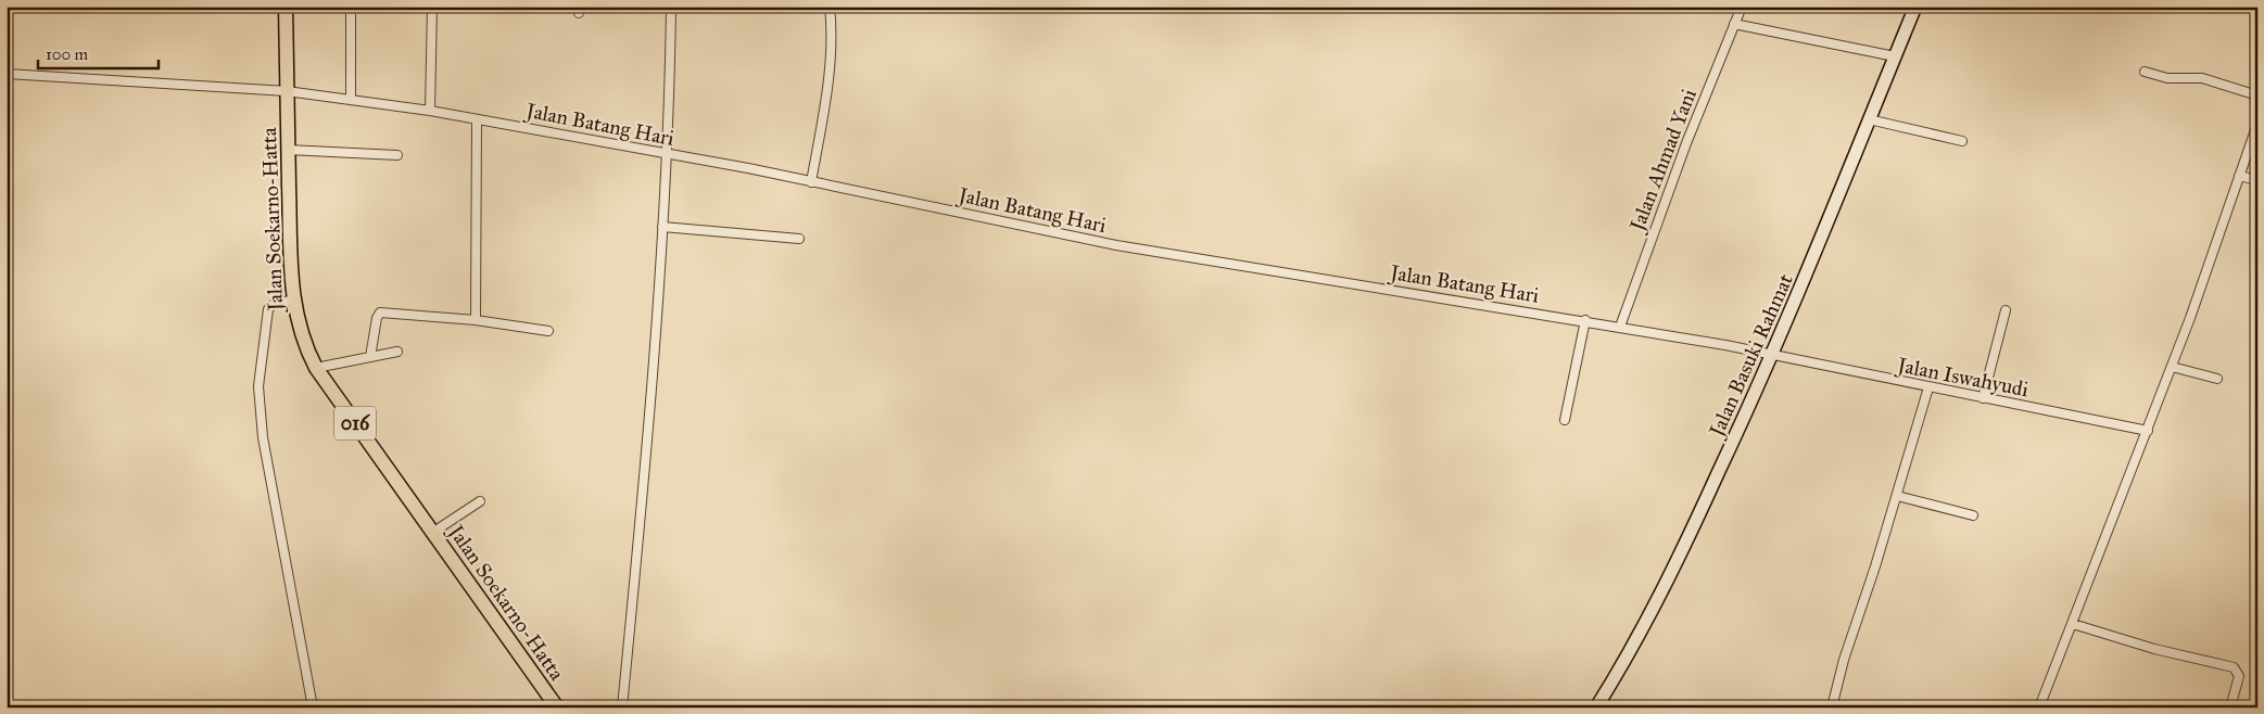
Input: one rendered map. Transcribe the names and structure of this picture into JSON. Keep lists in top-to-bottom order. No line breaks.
{"streets":{"main road":["Jalan Soekarno-Hatta","Jalan Basuki Rahmat","016"],"street":["Jalan Batang Hari","Jalan Ahmad Yani","Jalan Iswahyudi"]},"crossings":[["Jalan Batang Hari","Jalan Ahmad Yani"],["Jalan Batang Hari","Jalan Soekarno-Hatta"],["Jalan Batang Hari","Jalan Basuki Rahmat"],["Jalan Batang Hari","Jalan Iswahyudi"],["Jalan Basuki Rahmat","Jalan Iswahyudi"]],"scale_bar":"100 m"}
